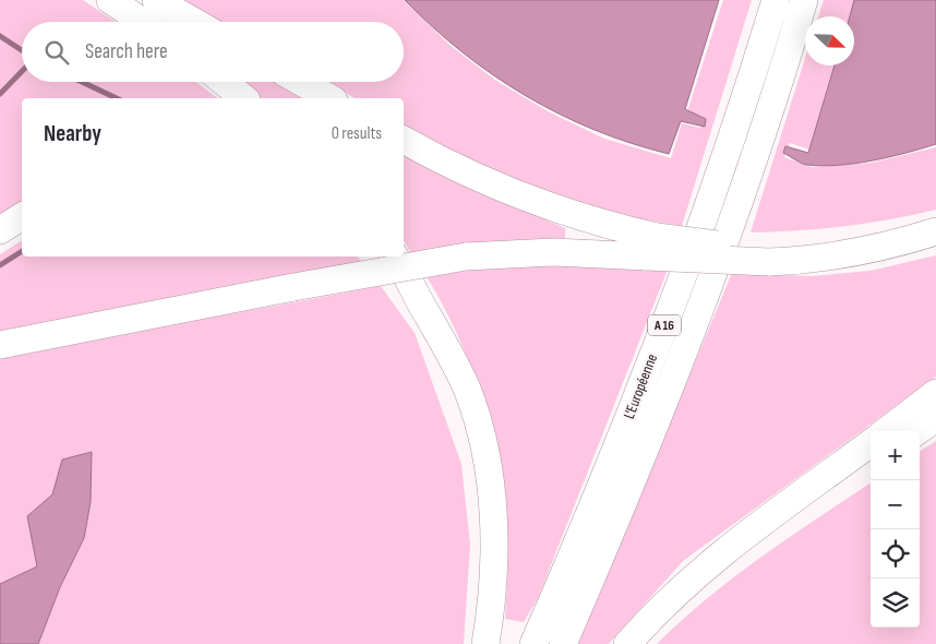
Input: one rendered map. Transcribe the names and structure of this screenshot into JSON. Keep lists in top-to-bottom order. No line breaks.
{"streets":{"highway":["A 16","L'Européenne"]},"north":"bottom right","page":{"search":"Search here","heading":["Nearby","0 results"],"map_buttons":["+","−"]}}
